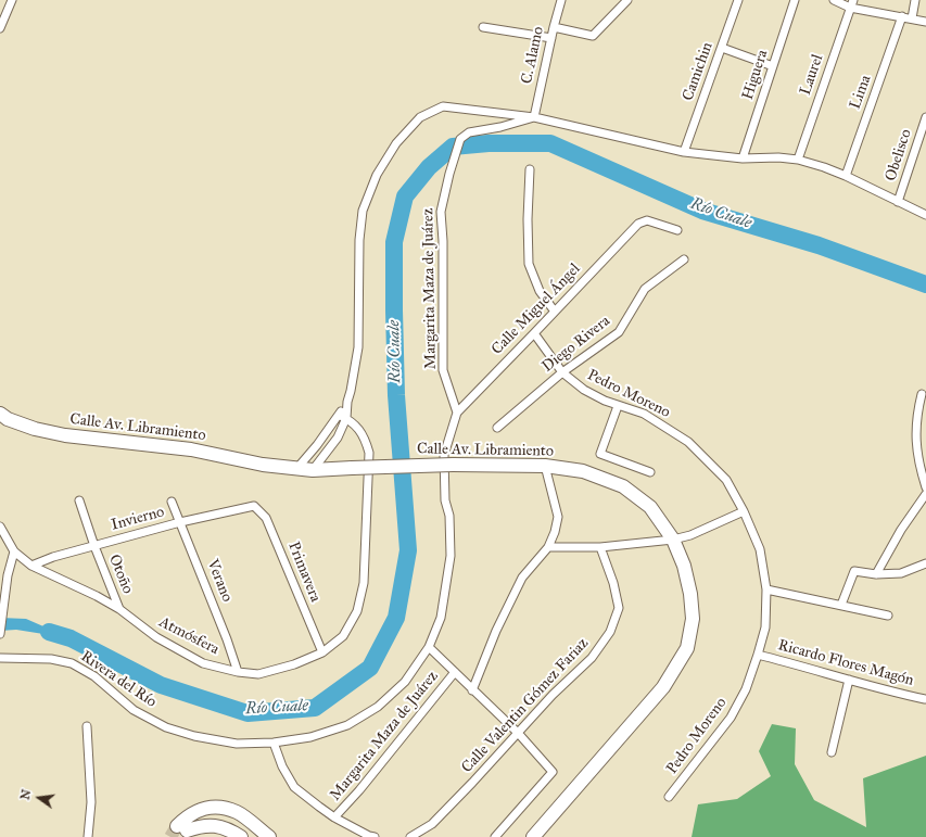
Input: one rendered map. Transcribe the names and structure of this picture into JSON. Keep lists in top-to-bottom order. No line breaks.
{"streets":{"main road":["Calle Av. Libramiento"],"street":["C. Alamo","Camichin","Higuera","Laurel","Lima","Obelisco","Margarita Maza de Juárez","Calle Miguel Ángel","Diego Rivera","Pedro Moreno","Invierno","Primavera","Otoño","Verano","Atmósfera","Ricardo Flores Magón","Rivera del Río","Calle Valentin Gómez Fariaz"]},"crossings":[["C. Alamo","Margarita Maza de Juárez"],["Margarita Maza de Juárez","Calle Miguel Ángel"],["Calle Miguel Ángel","Pedro Moreno"],["Calle Miguel Ángel","Calle Av. Libramiento"],["Calle Miguel Ángel","Rivera del Río"],["Diego Rivera","Pedro Moreno"],["Pedro Moreno","Ricardo Flores Magón"],["Calle Av. Libramiento","Rivera del Río"],["Invierno","Primavera"],["Invierno","Otoño"],["Invierno","Verano"],["Invierno","Atmósfera"],["Primavera","Atmósfera"],["Otoño","Atmósfera"],["Verano","Atmósfera"]],"water":["Río Cuale"],"north":"left"}
